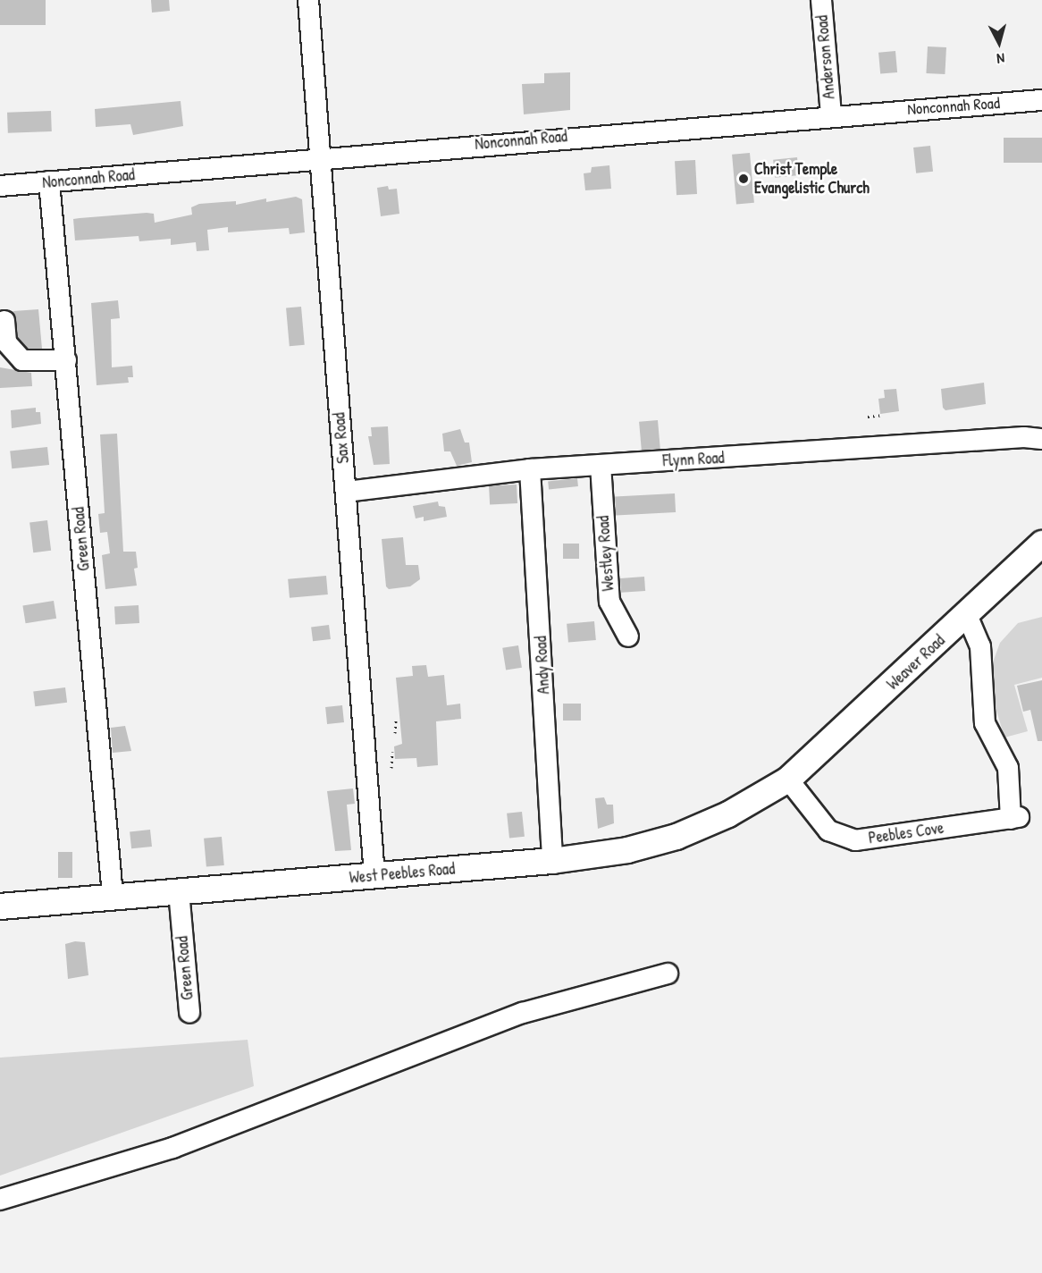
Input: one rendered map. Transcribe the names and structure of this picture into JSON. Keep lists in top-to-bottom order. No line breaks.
{"streets":{"main road":["Weaver Road","West Peebles Road"],"street":["Anderson Road","Nonconnah Road","Sax Road","Flynn Road","Green Road","Westley Road","Andy Road","Peebles Cove"]},"crossings":[["Anderson Road","Nonconnah Road"],["Nonconnah Road","Sax Road"],["Nonconnah Road","Green Road"],["Sax Road","Flynn Road"],["Sax Road","West Peebles Road"],["Flynn Road","Westley Road"],["Flynn Road","Andy Road"],["Green Road","West Peebles Road"],["Weaver Road","Peebles Cove"],["Weaver Road","West Peebles Road"],["Andy Road","West Peebles Road"],["Peebles Cove","West Peebles Road"]],"places":["Christ Temple Evangelistic Church"],"north":"bottom"}
